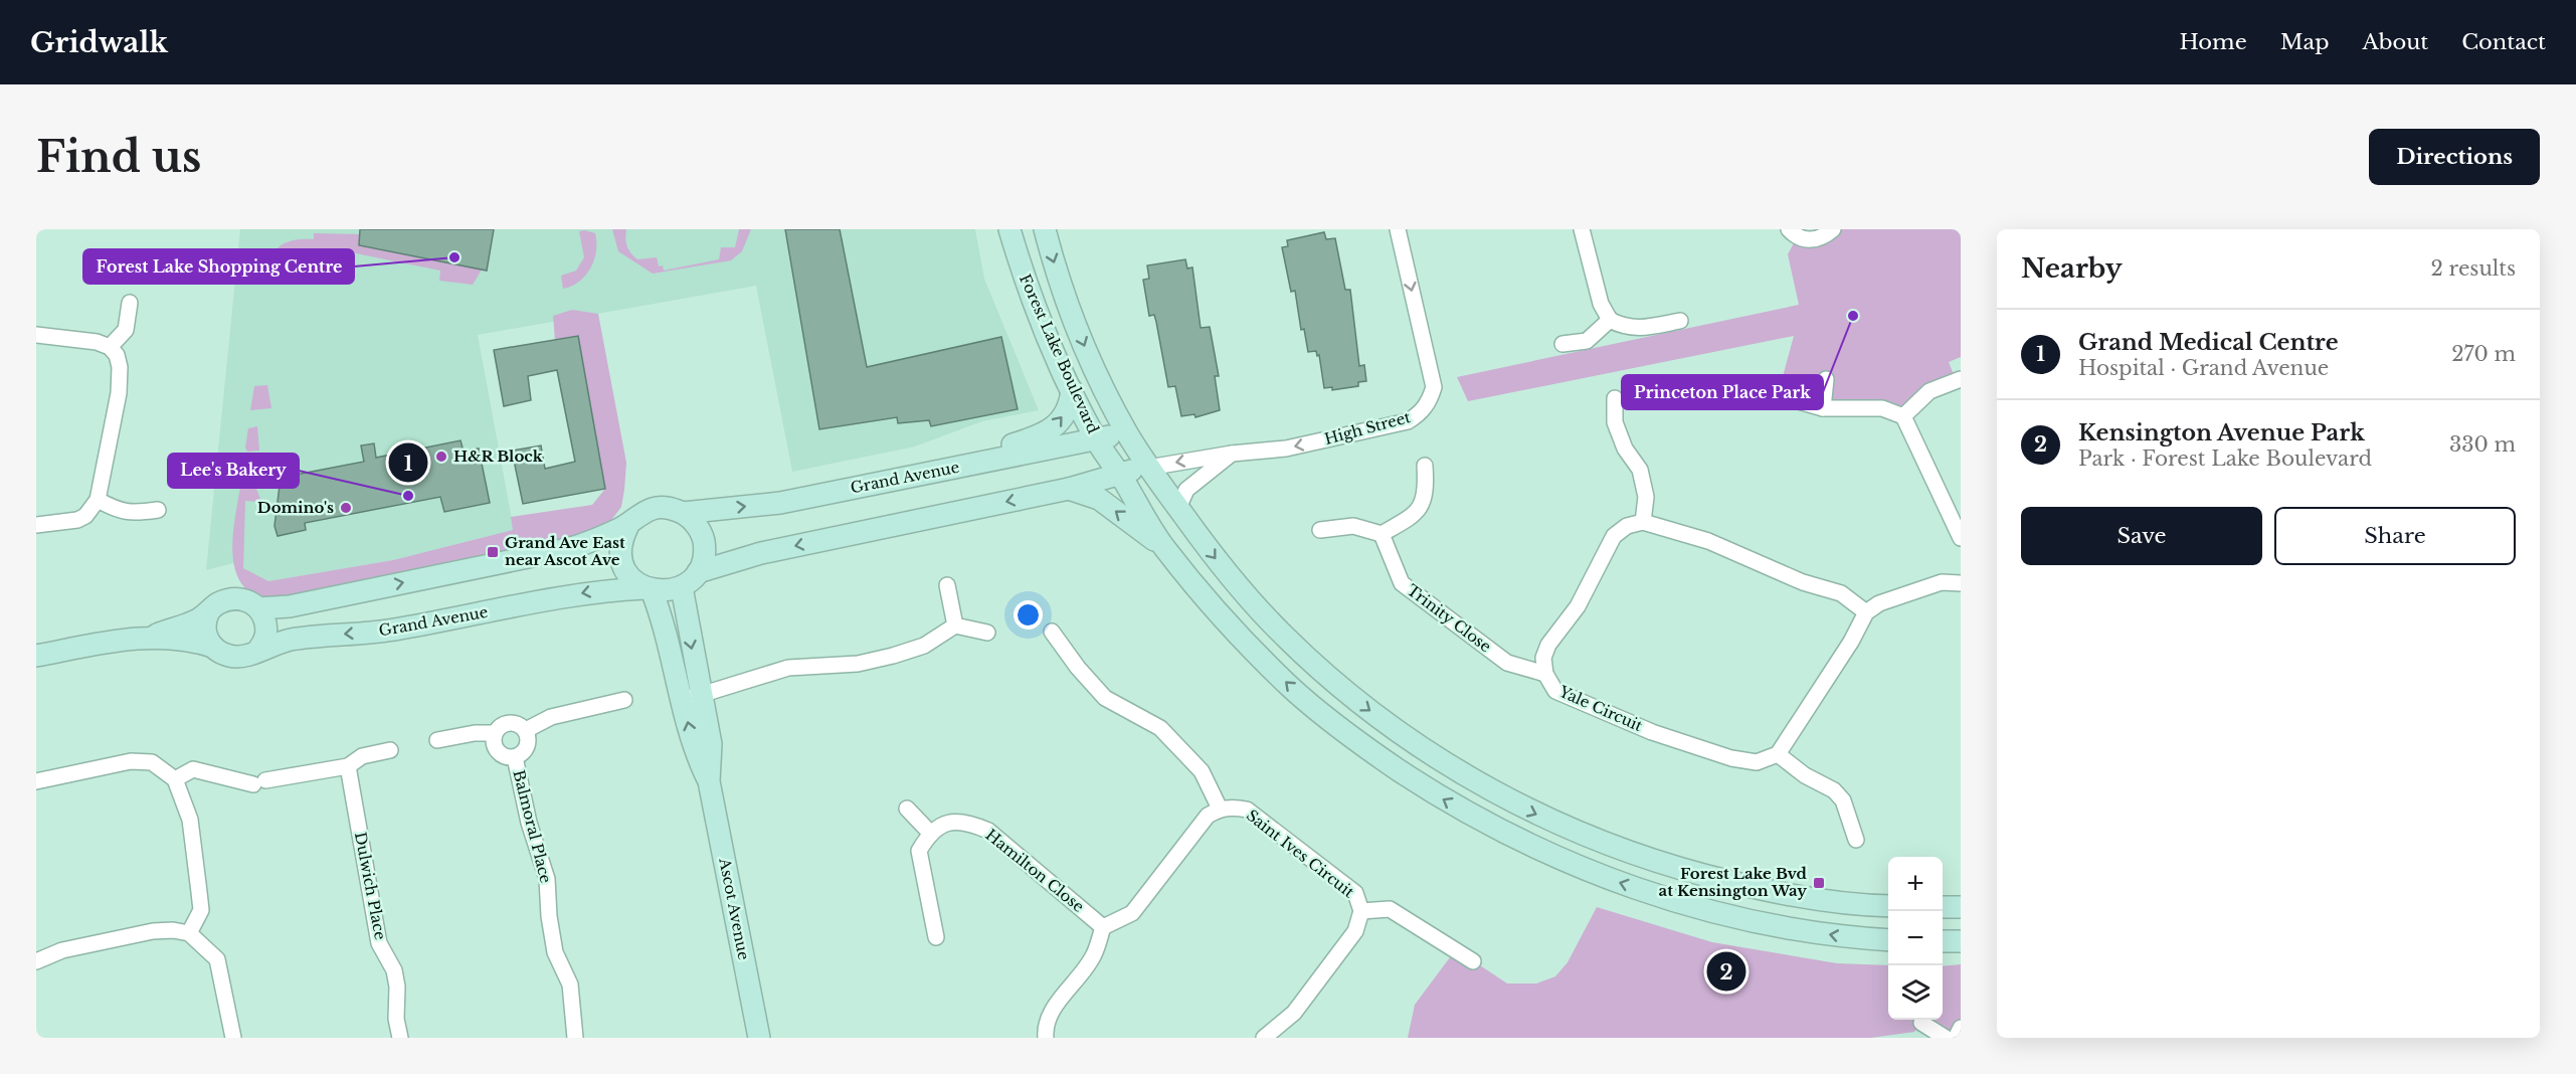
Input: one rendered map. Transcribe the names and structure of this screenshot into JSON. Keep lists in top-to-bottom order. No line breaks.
{"streets":{"street":["Forest Lake Boulevard","High Street","Grand Avenue","Trinity Close","Yale Circuit","Balmoral Place","Saint Ives Circuit","Hamilton Close","Dulwich Place","Ascot Avenue"]},"crossings":[["Forest Lake Boulevard","High Street"],["Forest Lake Boulevard","Grand Avenue"],["Grand Avenue","Ascot Avenue"],["Trinity Close","Yale Circuit"]],"places":{"other":["Forest Lake Shopping Centre","Princeton Place Park","H&R Block","Lee's Bakery","Domino's"],"transit":["Grand Ave East near Ascot Ave","Forest Lake Bvd at Kensington Way"]},"page":{"header":"Gridwalk","nav":["Home","Map","About","Contact"],"buttons":["Directions",["Save","Share"]],"title":"Find us","heading":["Nearby","2 results"],"list":[{"mark":"1","name":"Grand Medical Centre","note":"Hospital · Grand Avenue","value":"270 m"},{"mark":"2","name":"Kensington Avenue Park","note":"Park · Forest Lake Boulevard","value":"330 m"}],"pins":["1","2"],"map_buttons":["+","−"]}}
